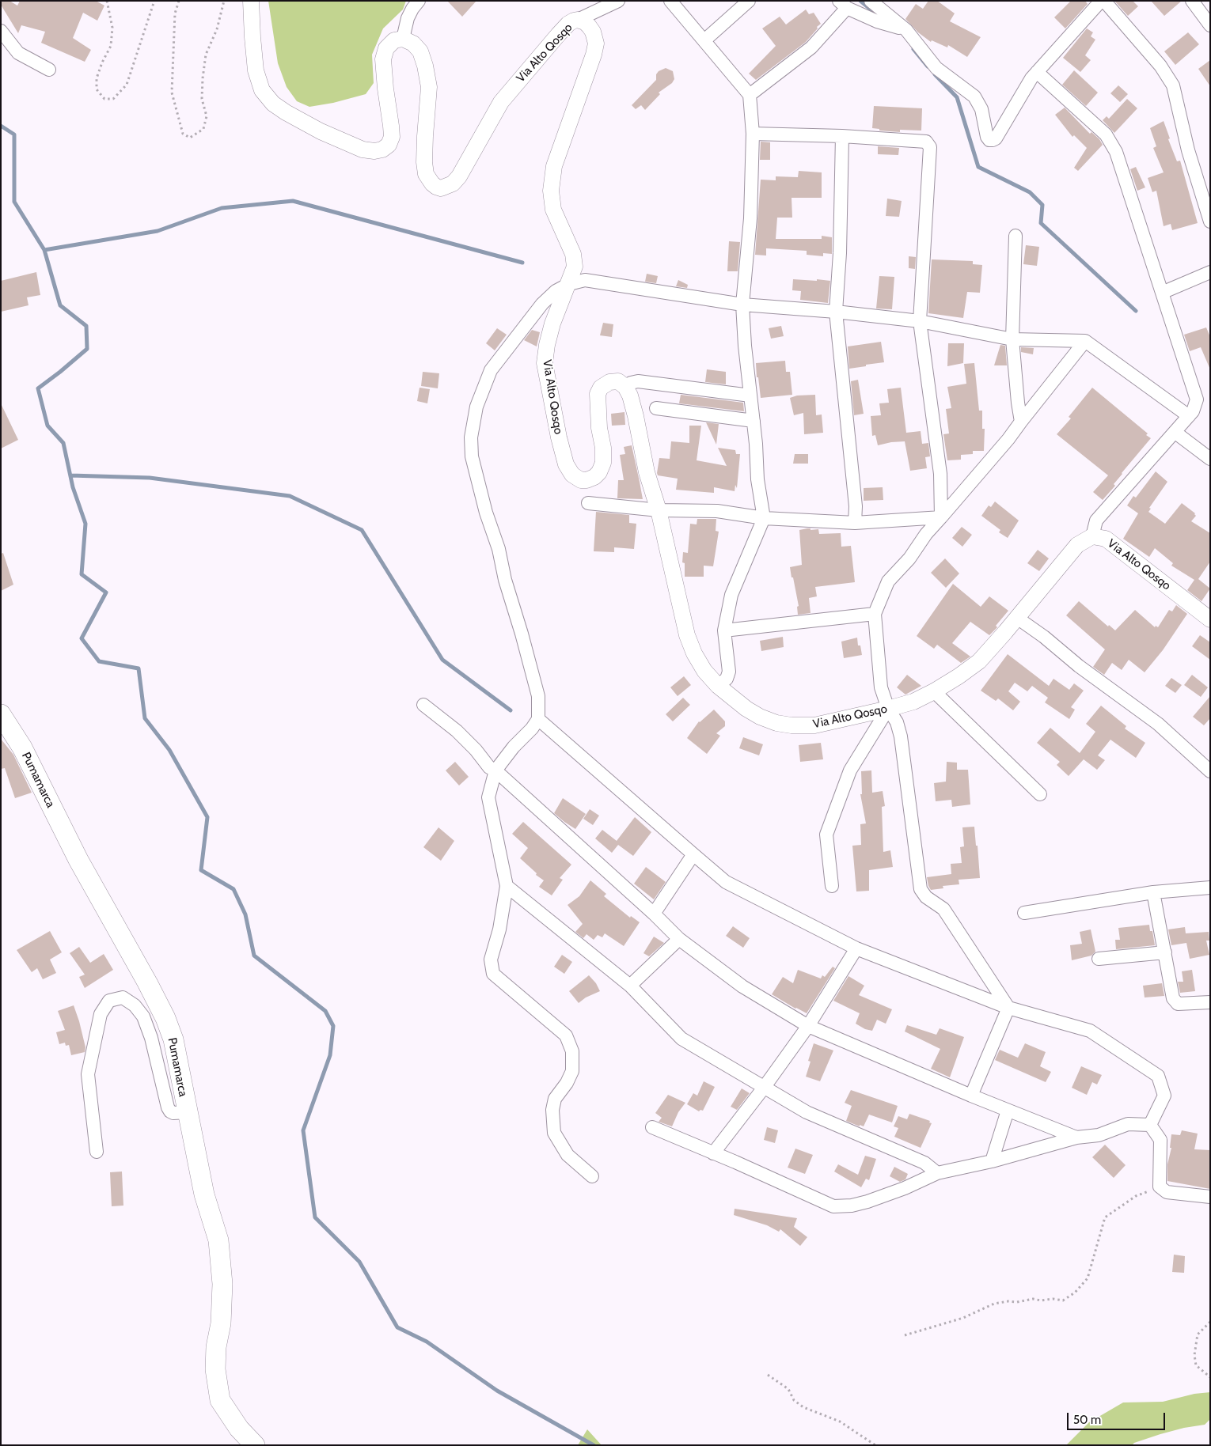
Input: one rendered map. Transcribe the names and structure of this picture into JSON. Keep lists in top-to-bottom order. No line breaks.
{"streets":{"main road":["Pumamarca"],"street":["Via Alto Qosqo"]},"scale_bar":"50 m"}
